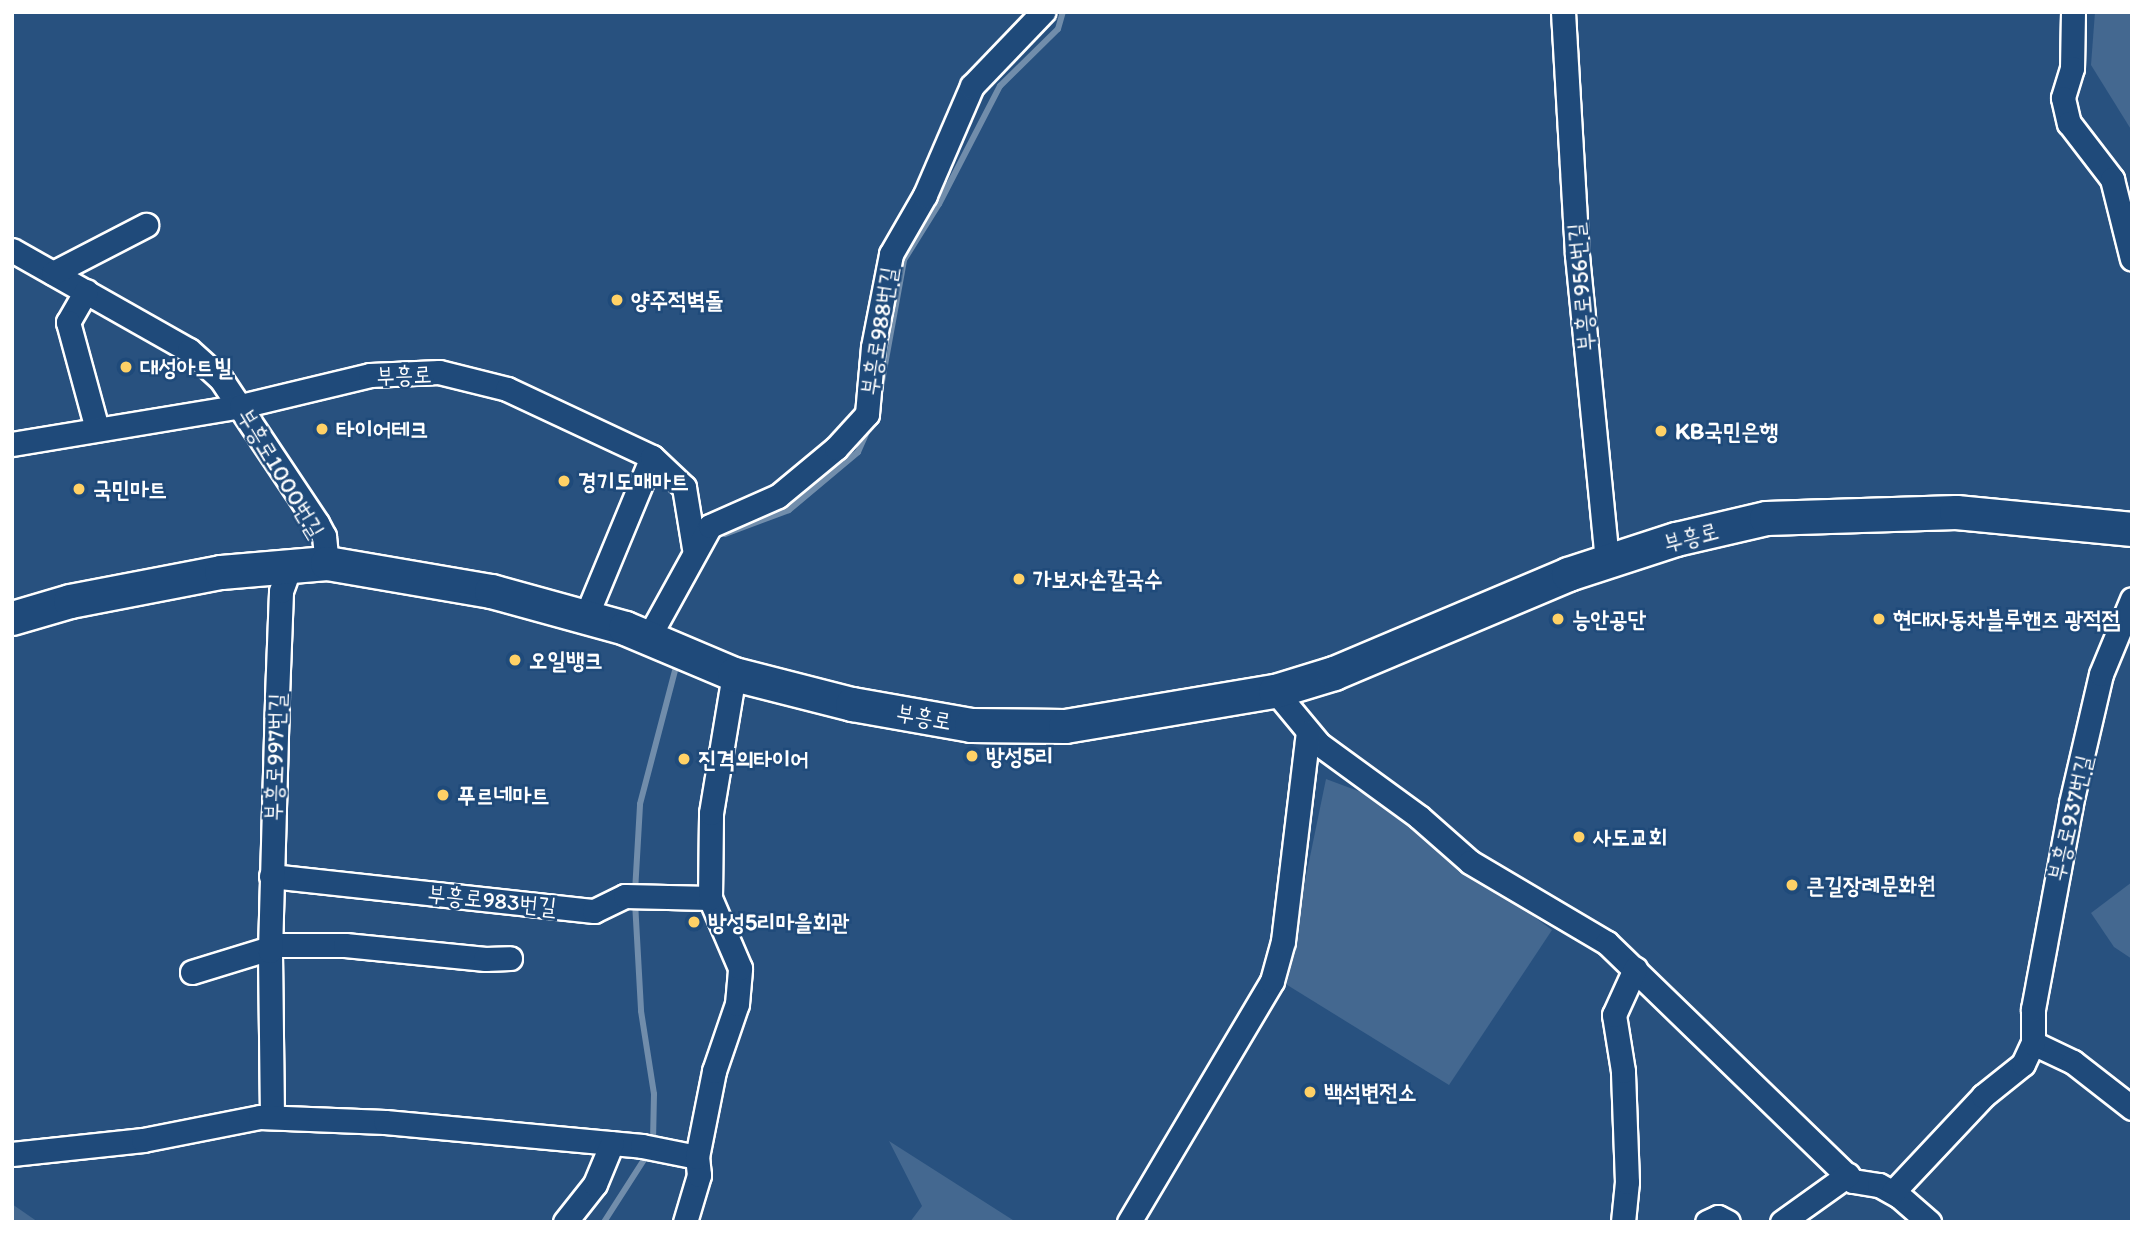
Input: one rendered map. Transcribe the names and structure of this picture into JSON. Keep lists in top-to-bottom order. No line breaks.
{"streets":{"main road":["부흥로"],"street":["부흥로956번길","부흥로988번길","부흥로1000번길","부흥로997번길","부흥로937번길","부흥로983번길"]},"crossings":[["부흥로956번길","부흥로"],["부흥로988번길","부흥로"],["부흥로","부흥로1000번길"],["부흥로","부흥로997번길"],["부흥로997번길","부흥로983번길"]],"places":["양주적벽돌","대성아트빌","타이어테크","KB국민은행","경기도매마트","국민마트","가보자손칼국수","능안공단","현대자동차블루핸즈 광적점","오일뱅크","방성5리","진격의타이어","푸르네마트","사도교회","큰길장례문화원","방성5리마을회관","백석변전소"]}
